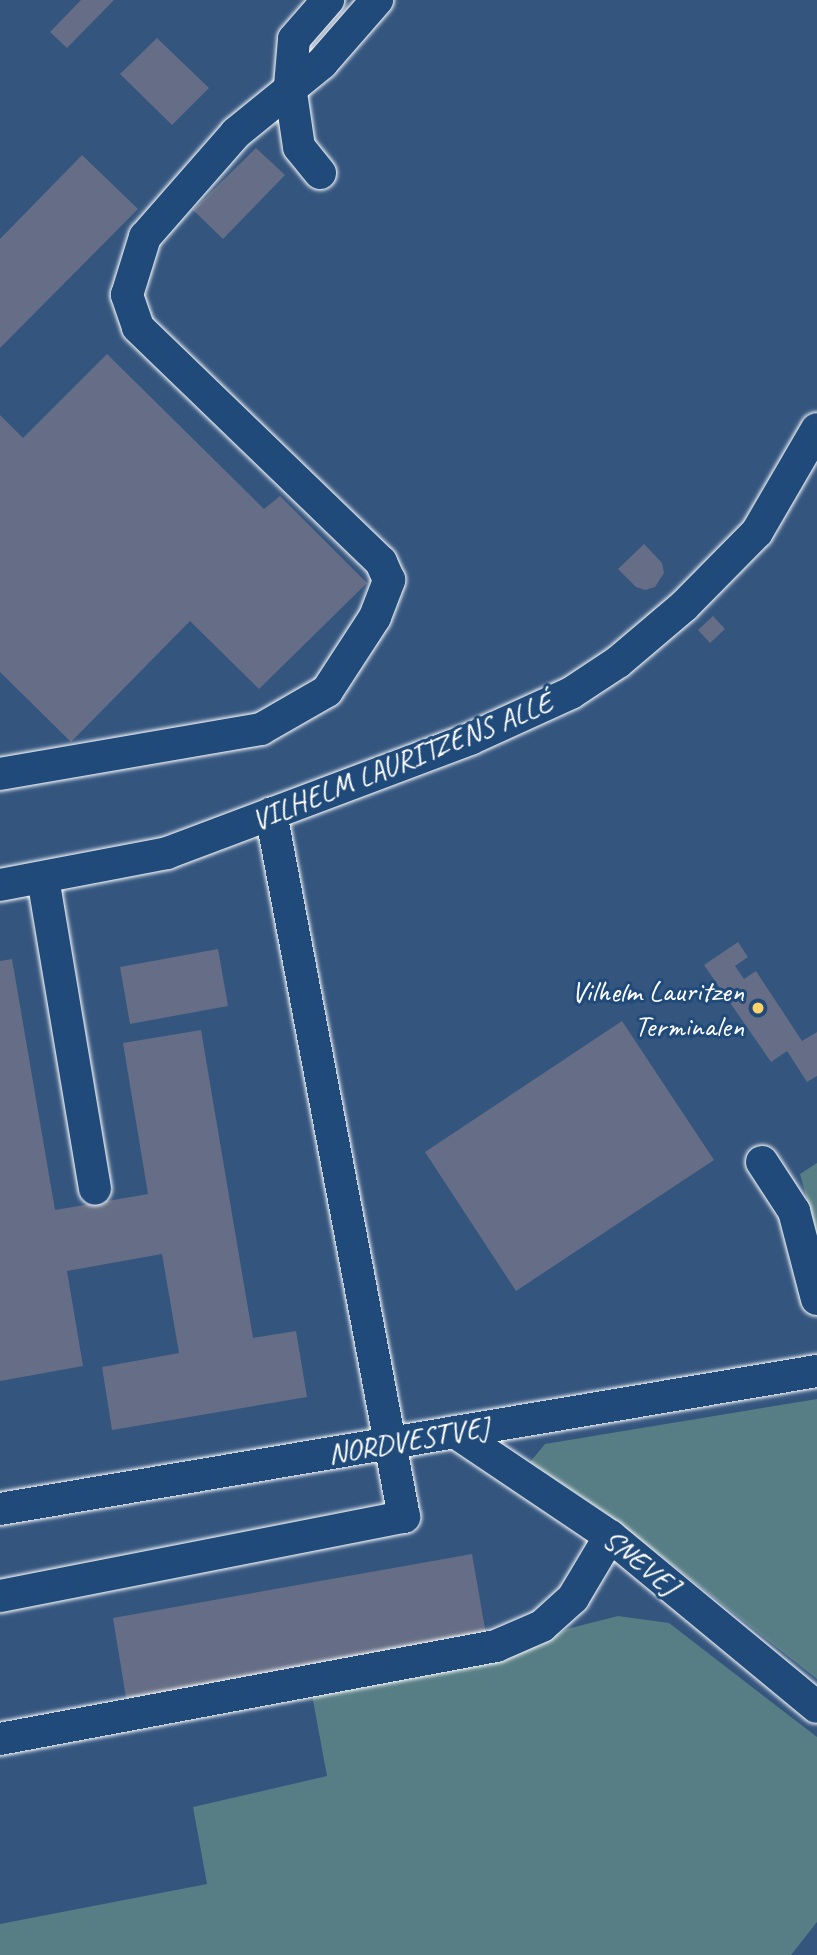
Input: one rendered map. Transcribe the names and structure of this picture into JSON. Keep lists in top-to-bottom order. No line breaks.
{"streets":{"lane":["VILHELM LAURITZENS ALLÉ","NORDVESTVEJ","SNEVEJ"]},"crossings":[["NORDVESTVEJ","SNEVEJ"]],"places":["Vilhelm Lauritzen Terminalen"]}
